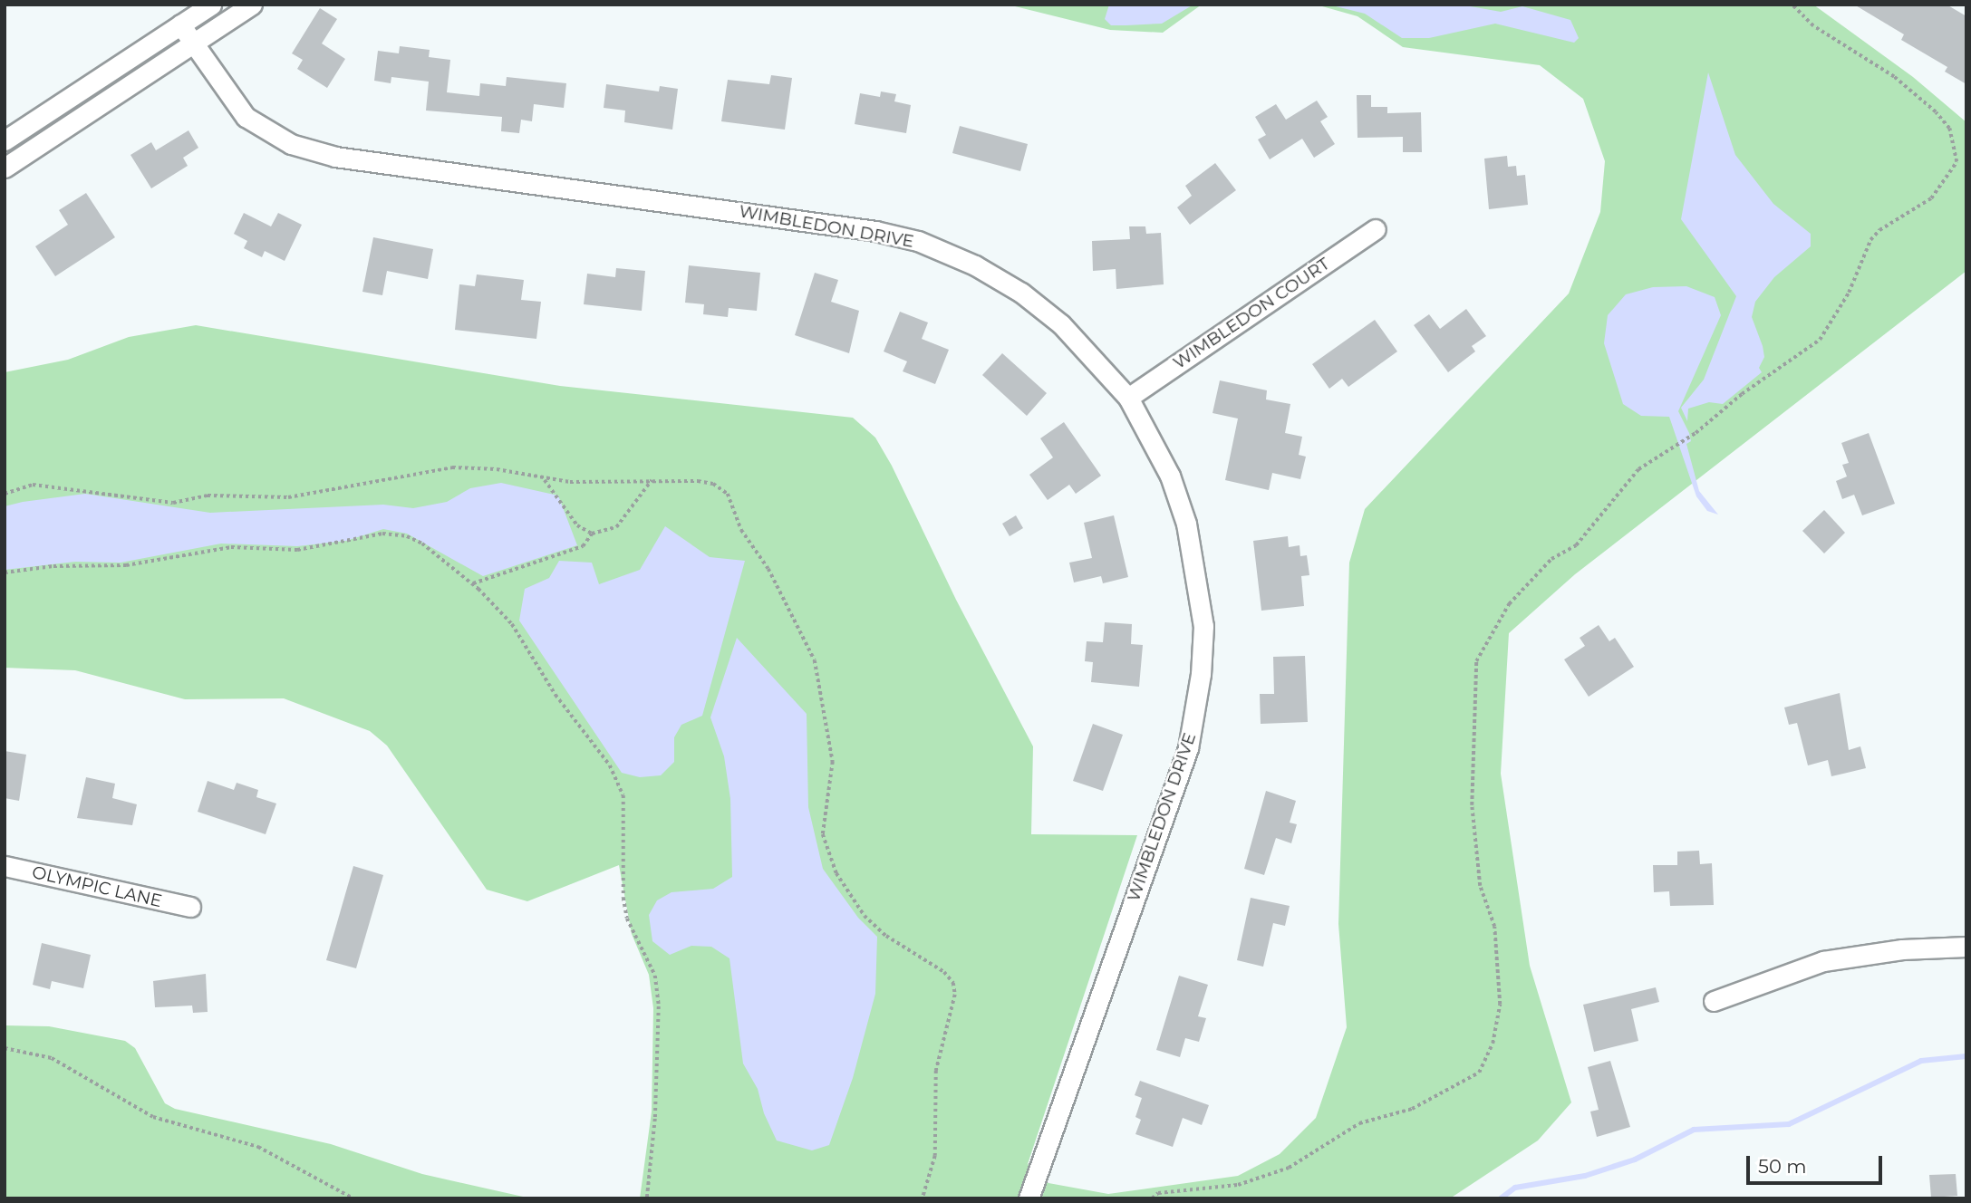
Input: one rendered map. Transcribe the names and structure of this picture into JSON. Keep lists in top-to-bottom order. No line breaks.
{"streets":{"street":["WIMBLEDON DRIVE","WIMBLEDON COURT","OLYMPIC LANE"]},"crossings":[["WIMBLEDON DRIVE","WIMBLEDON COURT"]],"scale_bar":"50 m"}
